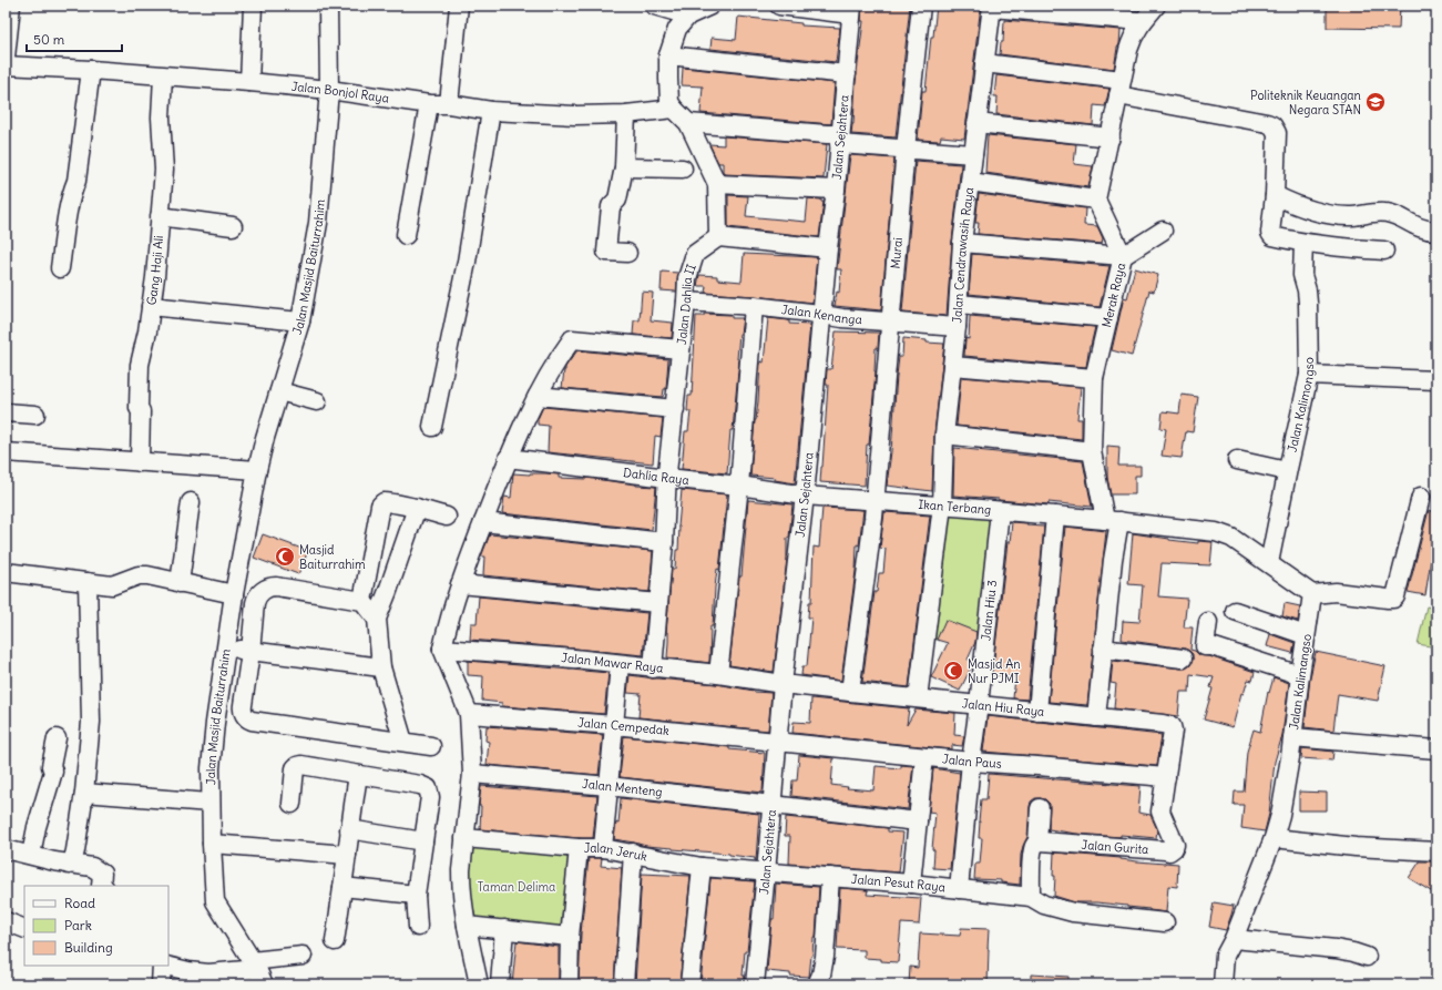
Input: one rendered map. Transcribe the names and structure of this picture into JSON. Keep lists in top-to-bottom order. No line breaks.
{"streets":{"street":["Jalan Bonjol Raya","Jalan Sejahtera","Murai","Jalan Cendrawasih Raya","Jalan Masjid Baiturrahim","Gang Haji Ali","Merak Raya","Jalan Dahlia II","Jalan Kenanga","Jalan Kalimongso","Dahlia Raya","Ikan Terbang","Jalan Hiu 3","Jalan Mawar Raya","Jalan Kalimangso","Jalan Hiu Raya","Jalan Cempedak","Jalan Paus","Jalan Menteng","Jalan Gurita","Jalan Jeruk","Jalan Pesut Raya"]},"crossings":[["Jalan Bonjol Raya","Jalan Masjid Baiturrahim"],["Jalan Bonjol Raya","Gang Haji Ali"],["Jalan Sejahtera","Jalan Kenanga"],["Jalan Sejahtera","Dahlia Raya"],["Jalan Sejahtera","Ikan Terbang"],["Jalan Sejahtera","Jalan Mawar Raya"],["Jalan Sejahtera","Jalan Hiu Raya"],["Jalan Sejahtera","Jalan Cempedak"],["Jalan Sejahtera","Jalan Paus"],["Jalan Sejahtera","Jalan Menteng"],["Jalan Sejahtera","Jalan Jeruk"],["Jalan Sejahtera","Jalan Pesut Raya"],["Murai","Jalan Kenanga"],["Murai","Ikan Terbang"],["Murai","Jalan Hiu Raya"],["Jalan Cendrawasih Raya","Jalan Kenanga"],["Jalan Cendrawasih Raya","Ikan Terbang"],["Jalan Cendrawasih Raya","Jalan Hiu Raya"],["Merak Raya","Ikan Terbang"],["Jalan Dahlia II","Jalan Kenanga"],["Jalan Dahlia II","Dahlia Raya"],["Jalan Dahlia II","Jalan Mawar Raya"],["Dahlia Raya","Ikan Terbang"],["Ikan Terbang","Jalan Hiu 3"],["Jalan Hiu 3","Jalan Hiu Raya"],["Jalan Hiu 3","Jalan Paus"],["Jalan Hiu 3","Jalan Pesut Raya"],["Jalan Mawar Raya","Jalan Hiu Raya"],["Jalan Hiu Raya","Jalan Paus"],["Jalan Hiu Raya","Jalan Gurita"],["Jalan Cempedak","Jalan Paus"],["Jalan Paus","Jalan Gurita"],["Jalan Jeruk","Jalan Pesut Raya"]],"parks":["Taman Delima"],"places":{"school or university":["Politeknik Keuangan Negara STAN"],"mosque":["Masjid Baiturrahim","Masjid An Nur PJMI"]},"legend":["Road","Park","Building"],"scale_bar":"50 m"}
